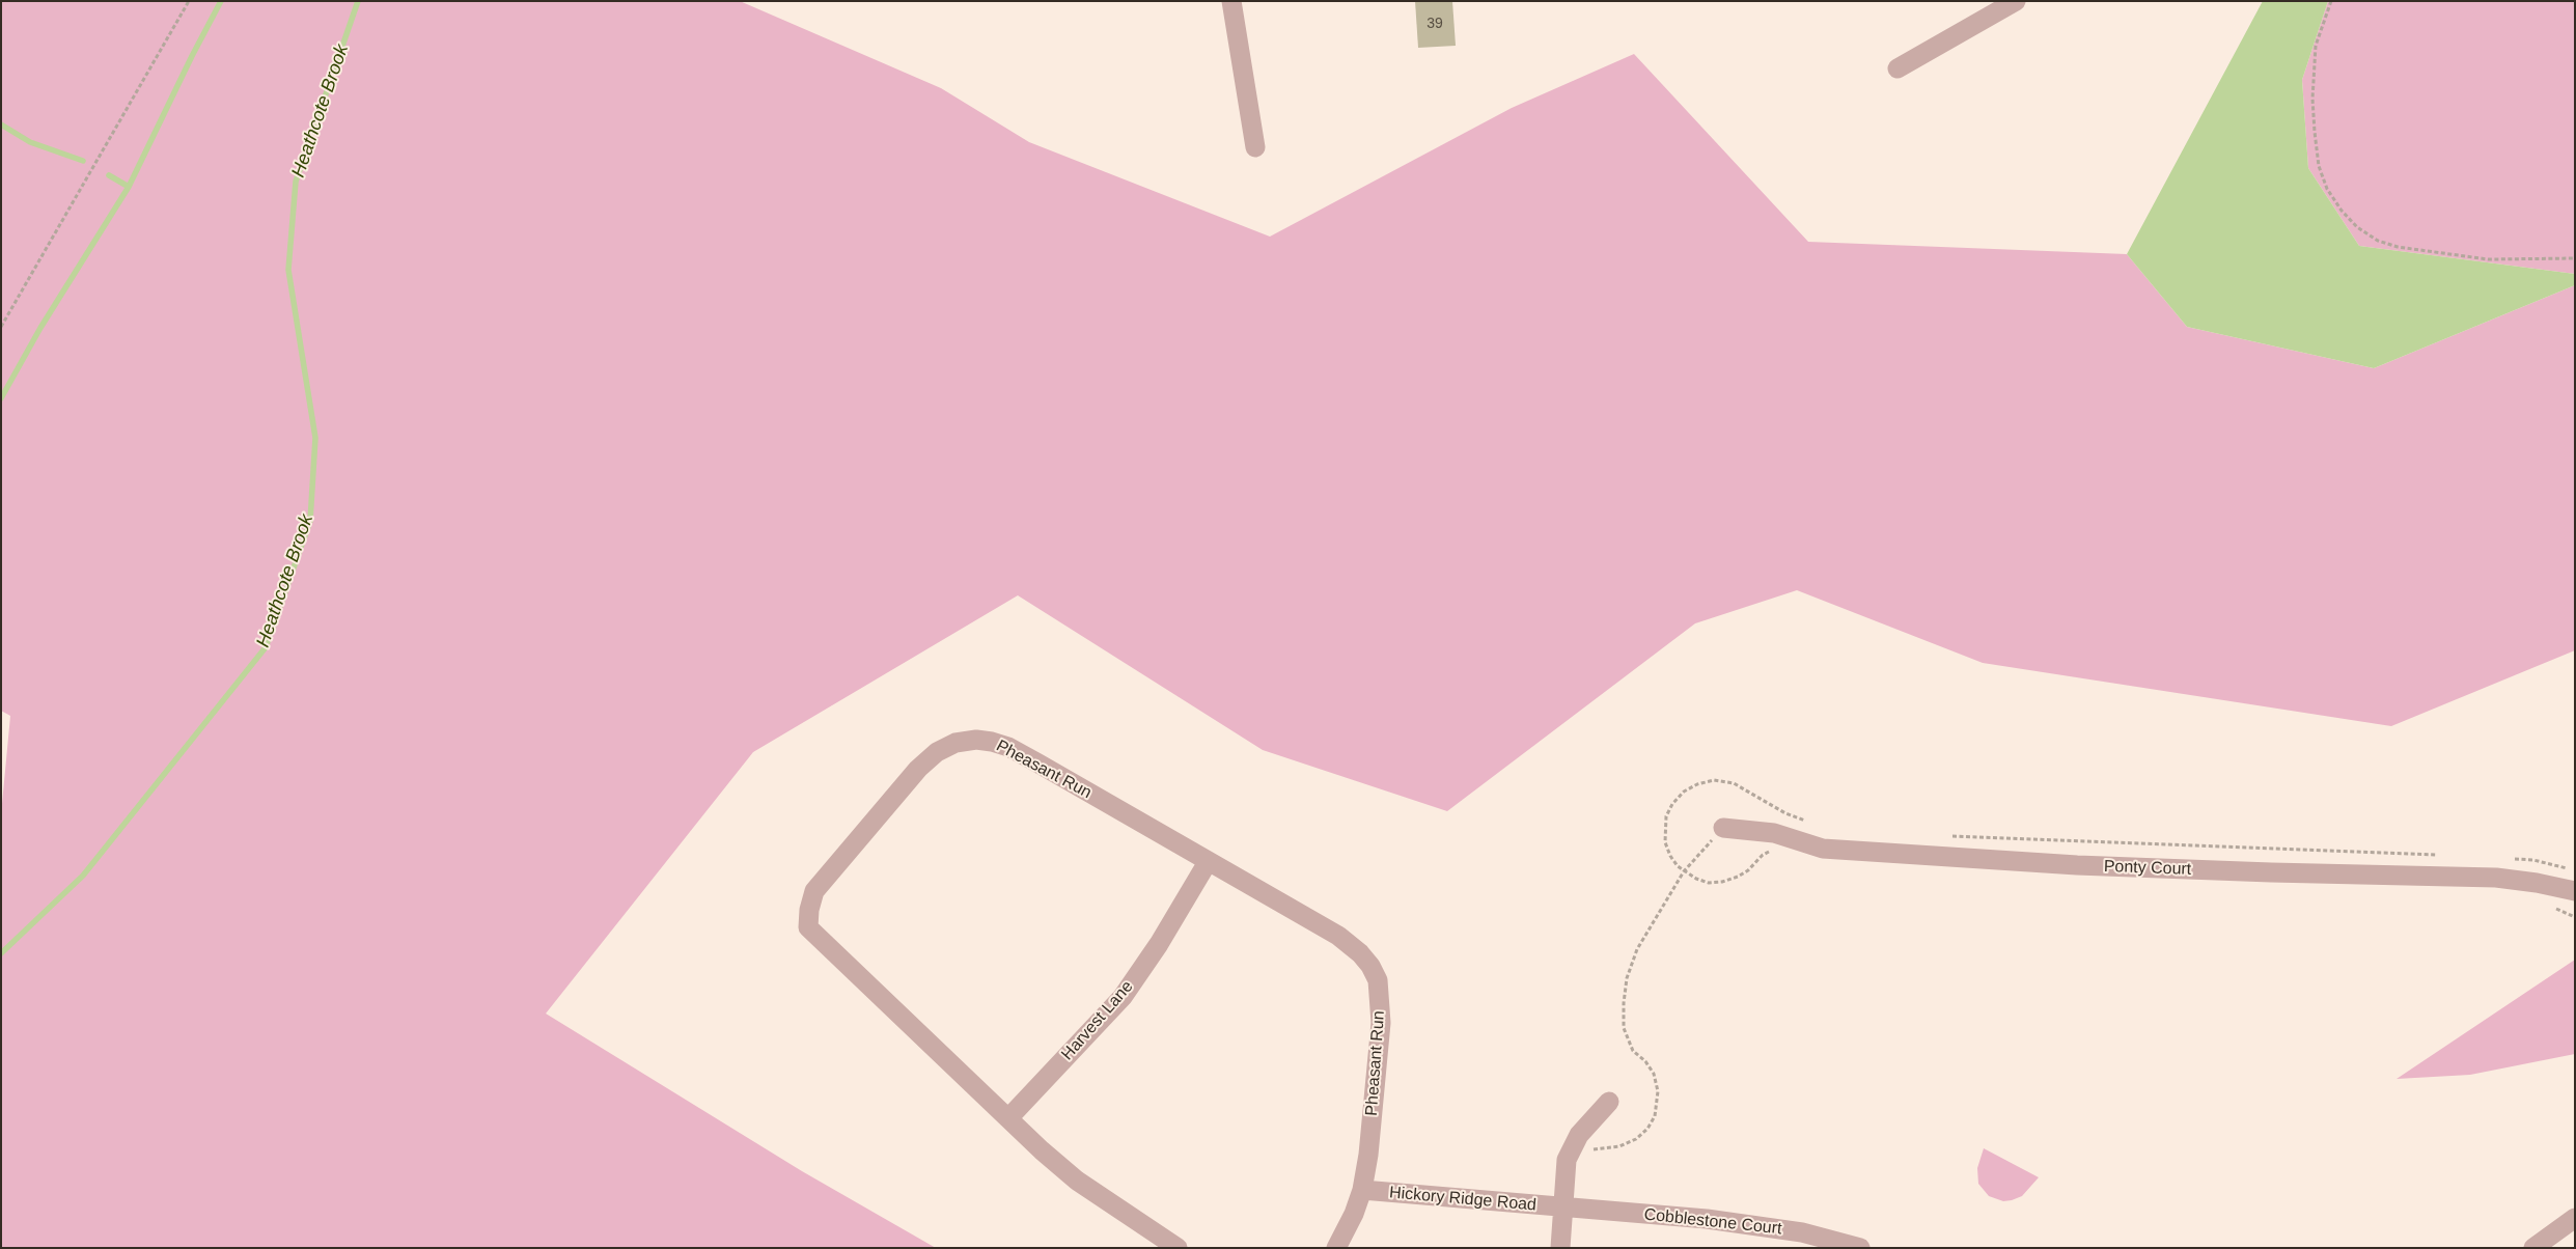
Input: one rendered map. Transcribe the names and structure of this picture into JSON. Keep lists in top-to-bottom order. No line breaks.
{"streets":{"street":["Pheasant Run","Ponty Court","Harvest Lane","Hickory Ridge Road","Cobblestone Court"]},"crossings":[["Pheasant Run","Harvest Lane"],["Pheasant Run","Hickory Ridge Road"],["Hickory Ridge Road","Cobblestone Court"]],"water":["Heathcote Brook"],"house_numbers":["39"]}
